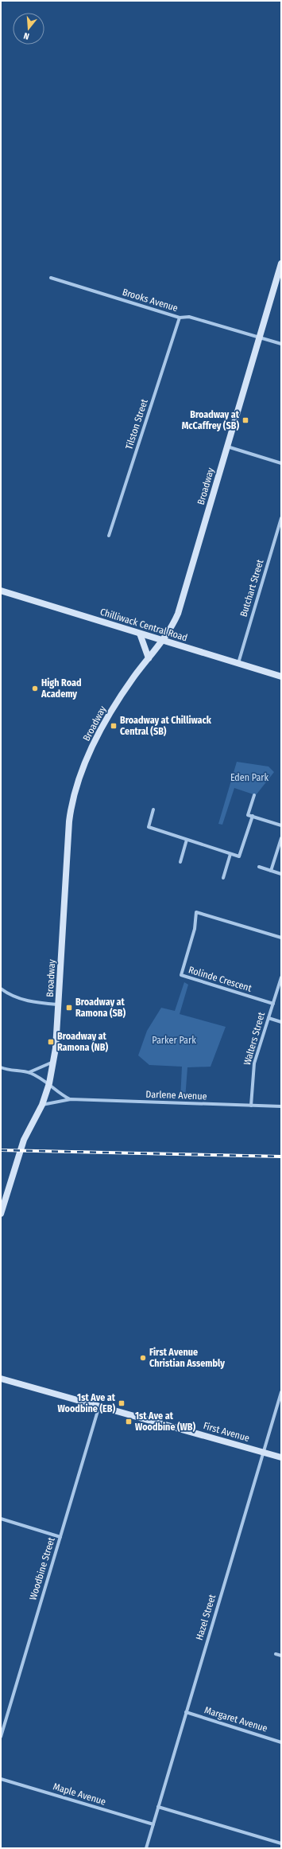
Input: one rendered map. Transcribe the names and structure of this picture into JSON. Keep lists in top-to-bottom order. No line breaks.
{"streets":{"street":["Brooks Avenue","Tilston Street","Broadway","Butchart Street","Chilliwack Central Road","Rolinde Crescent","Walters Street","Darlene Avenue","First Avenue","Woodbine Street","Hazel Street","Margaret Avenue","Maple Avenue"]},"crossings":[["Brooks Avenue","Tilston Street"],["Brooks Avenue","Broadway"],["Broadway","Chilliwack Central Road"],["Broadway","Darlene Avenue"],["Butchart Street","Chilliwack Central Road"],["Rolinde Crescent","Walters Street"],["Walters Street","Darlene Avenue"],["First Avenue","Woodbine Street"],["First Avenue","Hazel Street"],["Hazel Street","Margaret Avenue"],["Hazel Street","Maple Avenue"]],"parks":["Eden Park","Parker Park"],"places":{"transit":["Broadway at McCaffrey (SB)","Broadway at Chilliwack Central (SB)","Broadway at Ramona (SB)","Broadway at Ramona (NB)","1st Ave at Woodbine (EB)","1st Ave at Woodbine (WB)"],"other":["High Road Academy","First Avenue Christian Assembly"]},"north":"bottom"}
